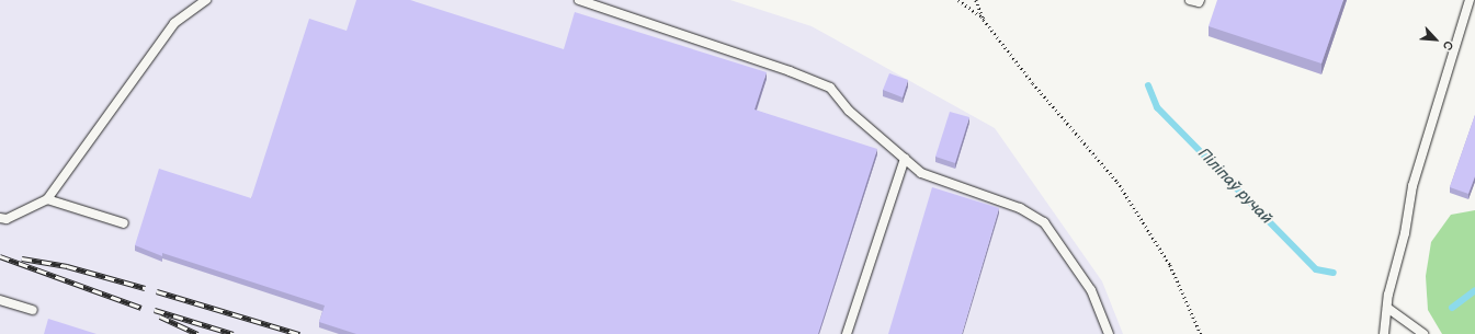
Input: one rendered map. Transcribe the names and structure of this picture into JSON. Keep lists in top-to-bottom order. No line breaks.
{"water":["Піліпаў ручай"],"north":"bottom right"}
